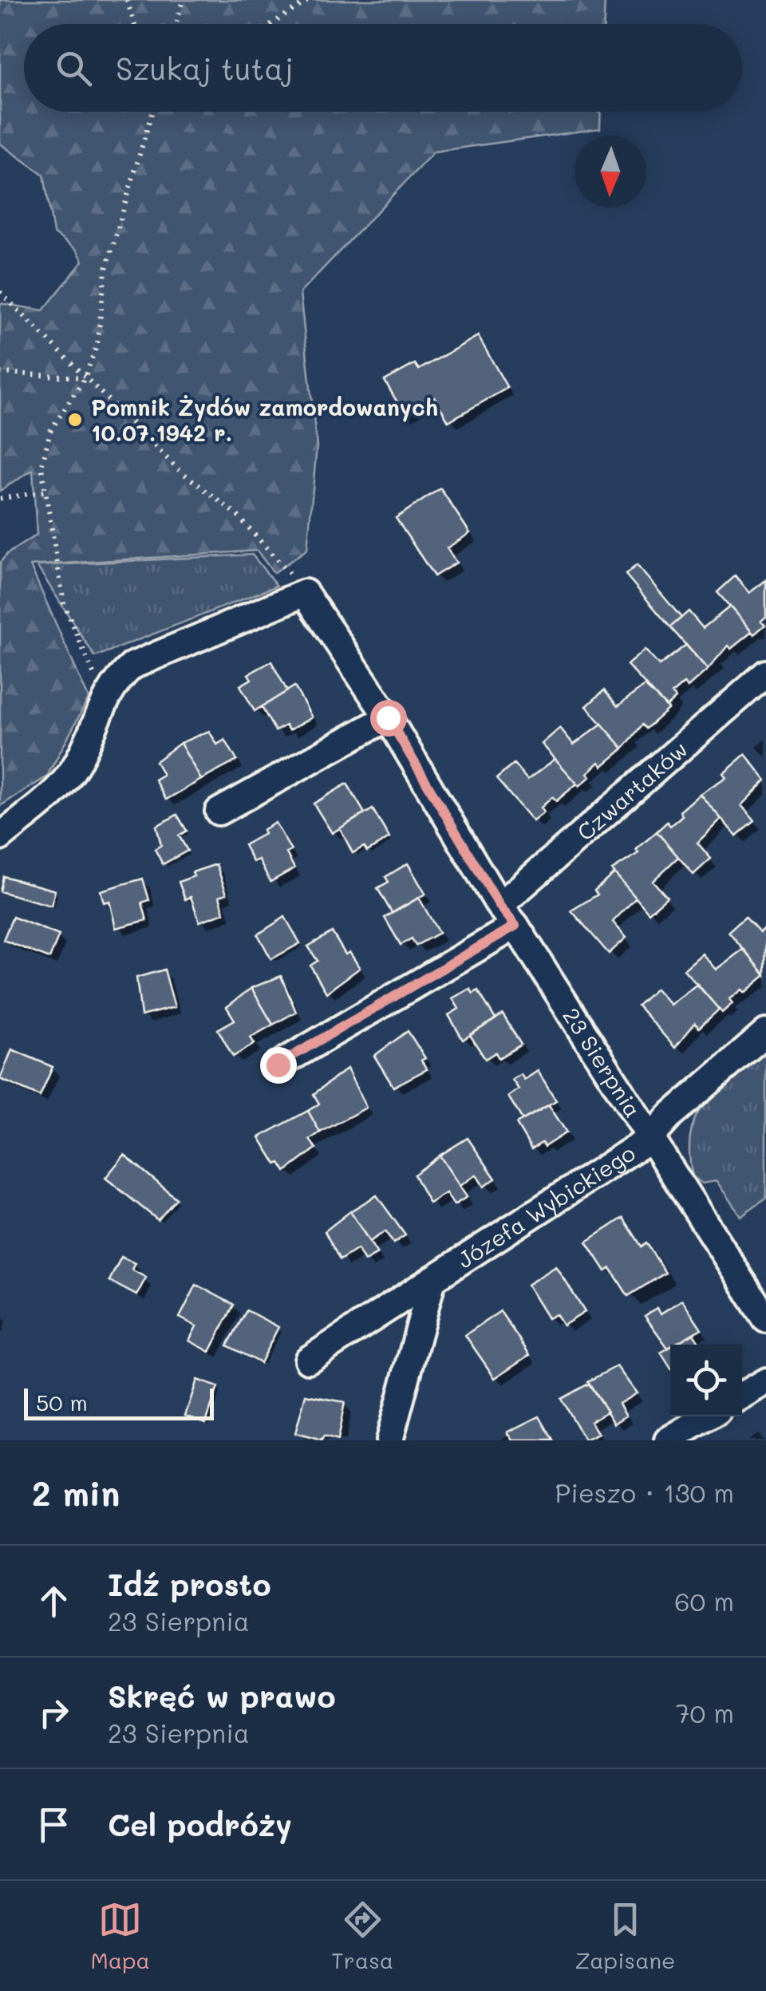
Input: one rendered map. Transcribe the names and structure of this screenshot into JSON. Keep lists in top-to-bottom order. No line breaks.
{"streets":{"street":["Czwartaków","23 Sierpnia","Józefa Wybickiego"]},"crossings":[["Czwartaków","23 Sierpnia"],["23 Sierpnia","Józefa Wybickiego"]],"places":["Pomnik Żydów zamordowanych 10.07.1942 r."],"scale_bar":"50 m","north":"bottom","page":{"search":"Szukaj tutaj","scale":"50 m","heading":["2 min","Pieszo · 130 m"],"list":[["Idź prosto","23 Sierpnia","60 m"],["Skręć w prawo","23 Sierpnia","70 m"],"Cel podróży"],"nav":["Mapa","Trasa","Zapisane"]}}
